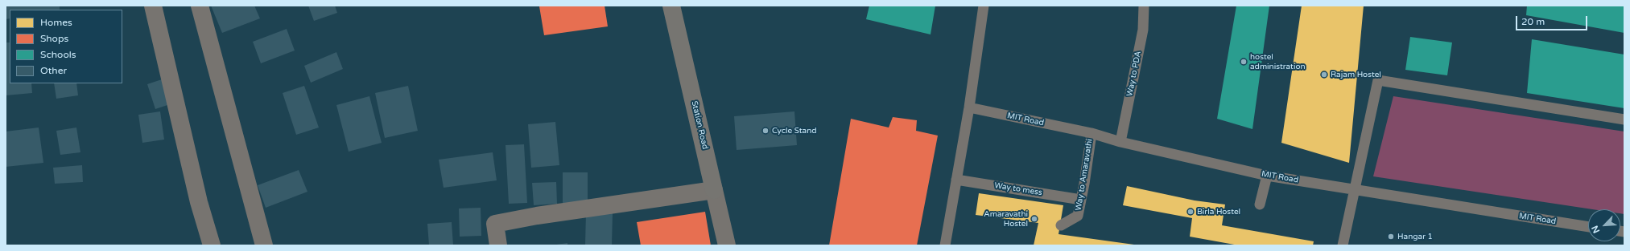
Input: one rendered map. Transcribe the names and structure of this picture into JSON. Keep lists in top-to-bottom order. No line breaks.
{"streets":{"street":["Station Road"],"lane":["Way to PDA","MIT Road","Way to Amaravathi","Way to mess"]},"crossings":[["Way to PDA","MIT Road"],["MIT Road","Way to Amaravathi"],["Way to Amaravathi","Way to mess"]],"places":["hostel administration","Rajam Hostel","Cycle Stand","Birla Hostel","Amaravathi Hostel","Hangar 1"],"legend":["Homes","Shops","Schools","Other"],"scale_bar":"20 m","north":"bottom left"}
